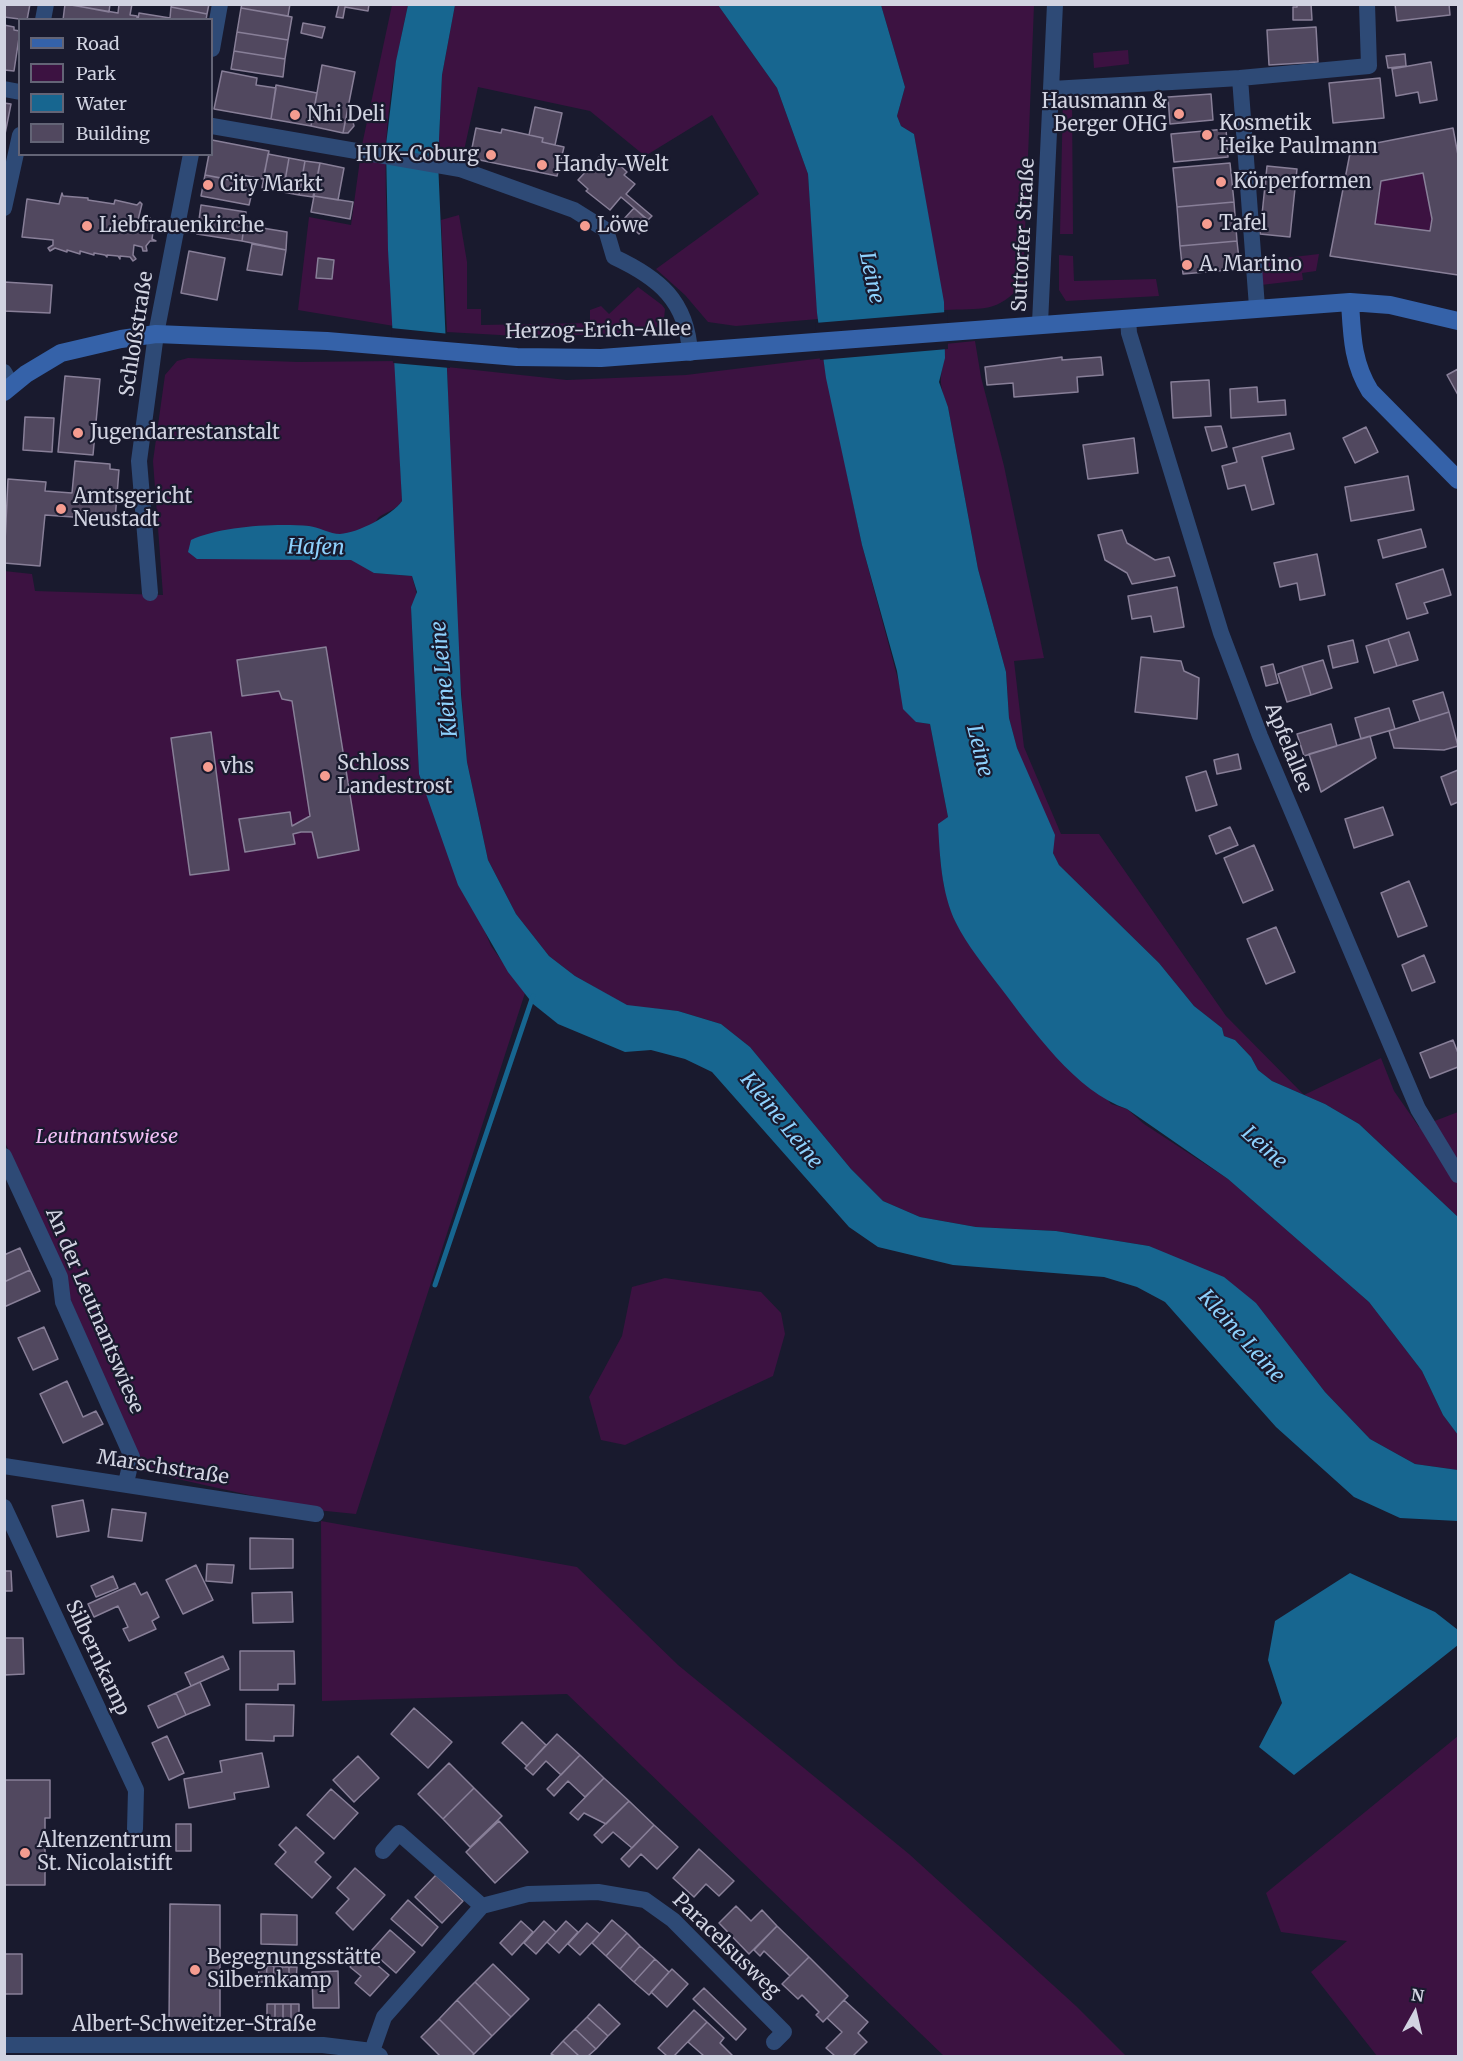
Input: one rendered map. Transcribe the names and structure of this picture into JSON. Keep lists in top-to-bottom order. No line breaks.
{"streets":{"main road":["Herzog-Erich-Allee"],"street":["Suttorfer Straße","Schloßstraße","Apfelallee","An der Leutnantswiese","Marschstraße","Silbernkamp","Paracelsusweg","Albert-Schweitzer-Straße"]},"crossings":[["Suttorfer Straße","Herzog-Erich-Allee"],["Herzog-Erich-Allee","Schloßstraße"],["Herzog-Erich-Allee","Apfelallee"],["An der Leutnantswiese","Marschstraße"]],"water":["Leine","Hafen","Kleine Leine"],"parks":["Leutnantswiese"],"places":["Hausmann & Berger OHG","Nhi Deli","Kosmetik Heike Paulmann","HUK-Coburg","Handy-Welt","Körperformen","City Markt","Tafel","Liebfrauenkirche","Löwe","A. Martino","Jugendarrestanstalt","Amtsgericht Neustadt","vhs","Schloss Landestrost","Altenzentrum St. Nicolaistift","Begegnungsstätte Silbernkamp"],"legend":["Road","Park","Water","Building"],"north":"top"}
